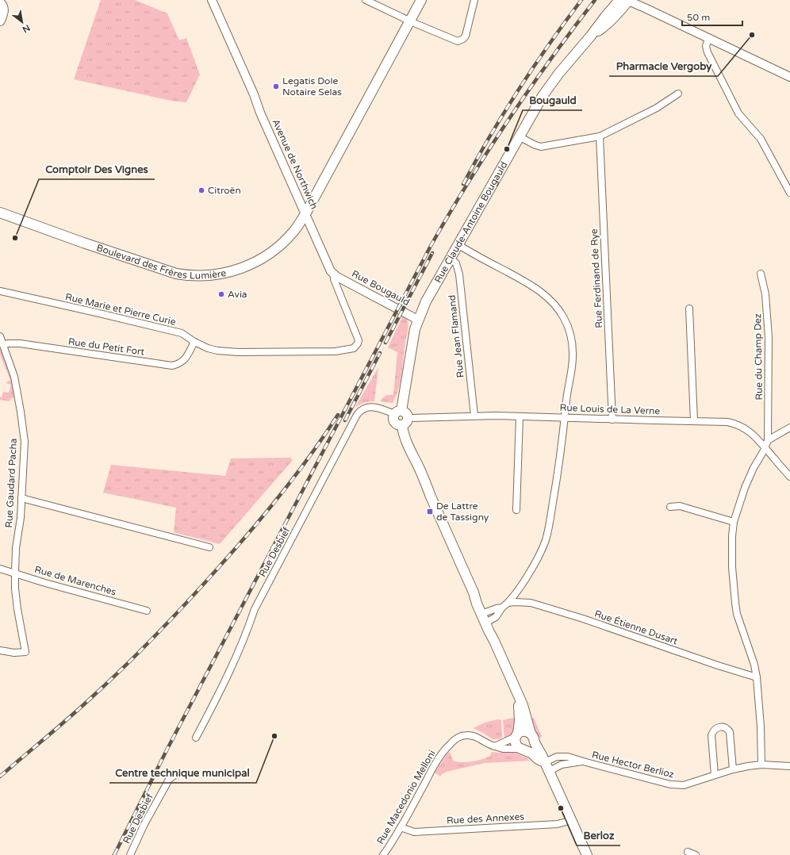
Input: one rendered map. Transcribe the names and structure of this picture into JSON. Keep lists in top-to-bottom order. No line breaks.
{"streets":{"main road":["Rue Claude-Antoine Bougauld","Boulevard des Frères Lumière"],"street":["Avenue de Northwich","Rue Ferdinand de Rye","Rue Bougauld","Rue Marie et Pierre Curie","Rue Jean Flamand","Rue du Petit Fort","Rue du Champ Dez","Rue Louis de La Verne","Rue Gaudard Pacha","Rue Desbief","Rue de Marenches","Rue Étienne Dusart","Rue Hector Berlioz","Rue Macedonio Melloni","Rue des Annexes"]},"crossings":[["Avenue de Northwich","Boulevard des Frères Lumière"],["Avenue de Northwich","Rue Bougauld"],["Avenue de Northwich","Rue Marie et Pierre Curie"],["Rue Claude-Antoine Bougauld","Rue Bougauld"],["Rue Claude-Antoine Bougauld","Rue Jean Flamand"],["Rue Claude-Antoine Bougauld","Rue Louis de La Verne"],["Rue Claude-Antoine Bougauld","Rue Desbief"],["Rue Ferdinand de Rye","Rue Louis de La Verne"],["Rue Marie et Pierre Curie","Rue du Petit Fort"],["Rue Jean Flamand","Rue Louis de La Verne"],["Rue du Petit Fort","Rue Gaudard Pacha"],["Rue du Champ Dez","Rue Louis de La Verne"],["Rue du Champ Dez","Rue Étienne Dusart"],["Rue du Champ Dez","Rue Hector Berlioz"],["Rue Louis de La Verne","Rue Desbief"],["Rue Gaudard Pacha","Rue de Marenches"],["Rue Macedonio Melloni","Rue des Annexes"]],"places":{"other":["Pharmacie Vergoby","Legatis Dole Notaire Selas","Bougauld","Citroën","Comptoir Des Vignes","Avia","Centre technique municipal","Berloz"],"transit":["De Lattre de Tassigny"]},"scale_bar":"50 m","north":"bottom right"}
